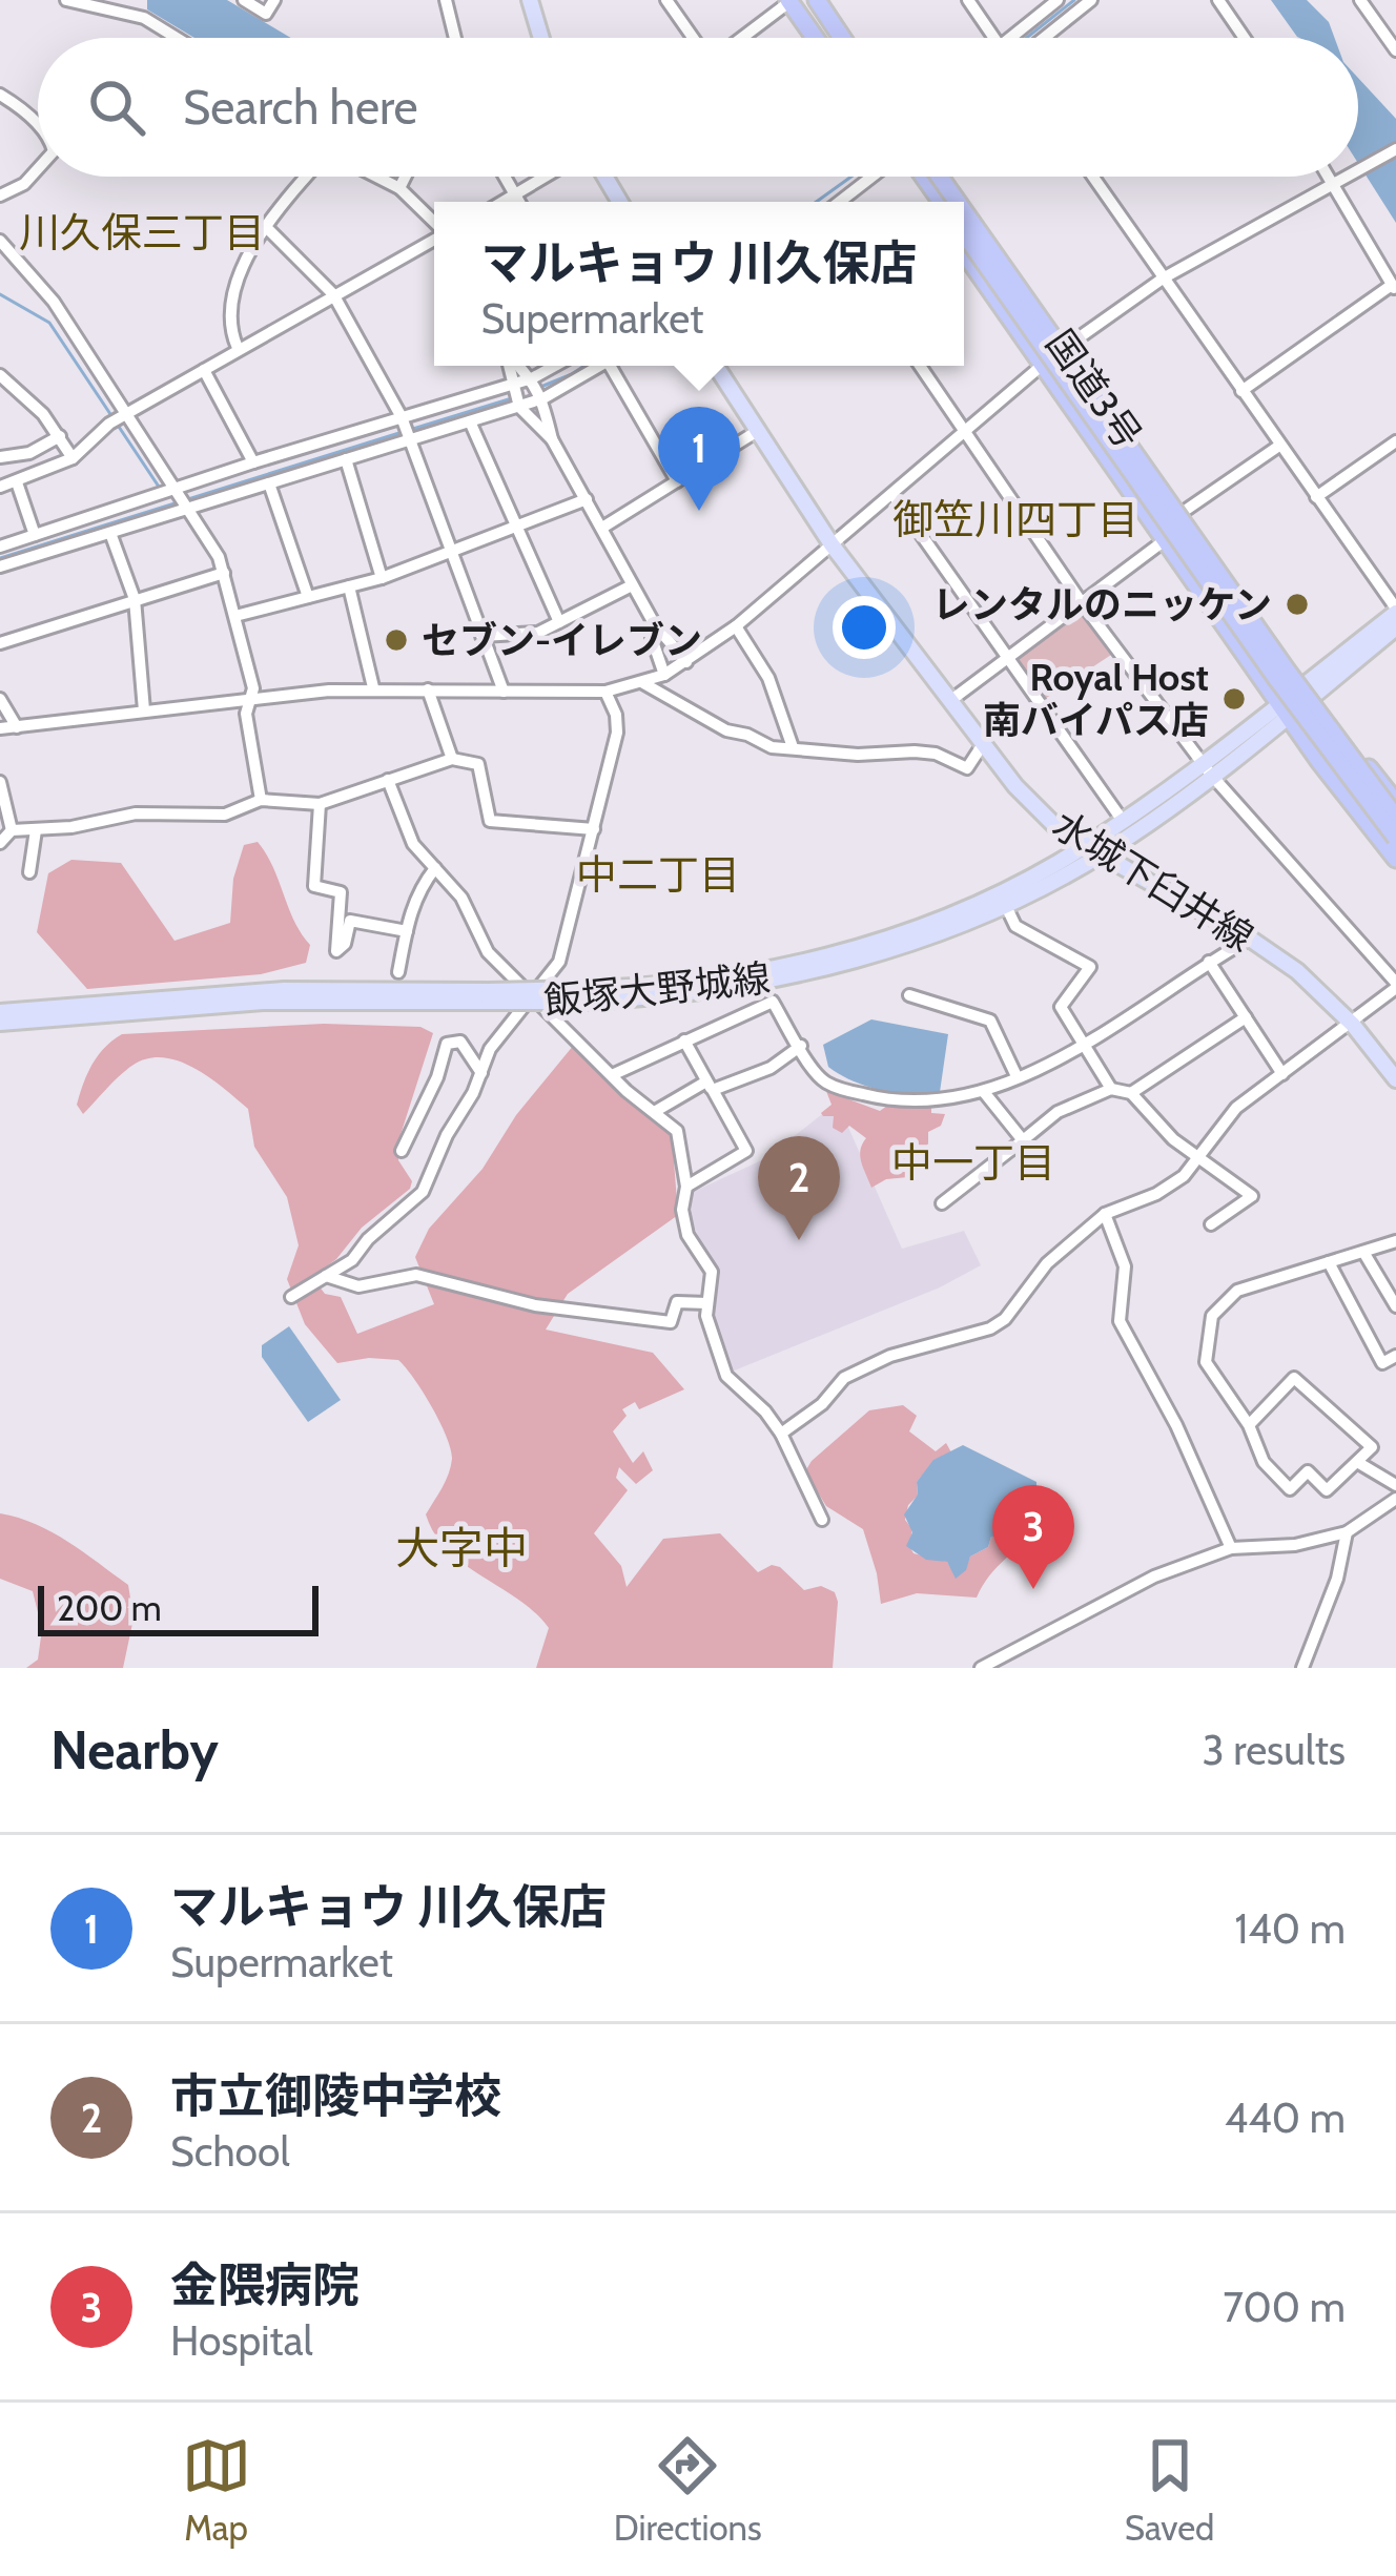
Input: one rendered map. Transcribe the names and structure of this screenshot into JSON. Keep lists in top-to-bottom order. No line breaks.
{"streets":{"highway":["国道3号"],"main road":["水城下臼井線","飯塚大野城線"]},"crossings":[["国道3号","飯塚大野城線"],["水城下臼井線","飯塚大野城線"]],"districts":["川久保三丁目","御笠川四丁目","中二丁目","中一丁目","大字中"],"places":["レンタルのニッケン","セブン-イレブン","Royal Host 南バイパス店"],"scale_bar":"200 m","page":{"search":"Search here","popup":["マルキョウ 川久保店","Supermarket"],"pins":["1","2","3"],"scale":"200 m","heading":["Nearby","3 results"],"list":[{"mark":"1","name":"マルキョウ 川久保店","note":"Supermarket","value":"140 m"},{"mark":"2","name":"市立御陵中学校","note":"School","value":"440 m"},{"mark":"3","name":"金隈病院","note":"Hospital","value":"700 m"}],"nav":["Map","Directions","Saved"]}}
